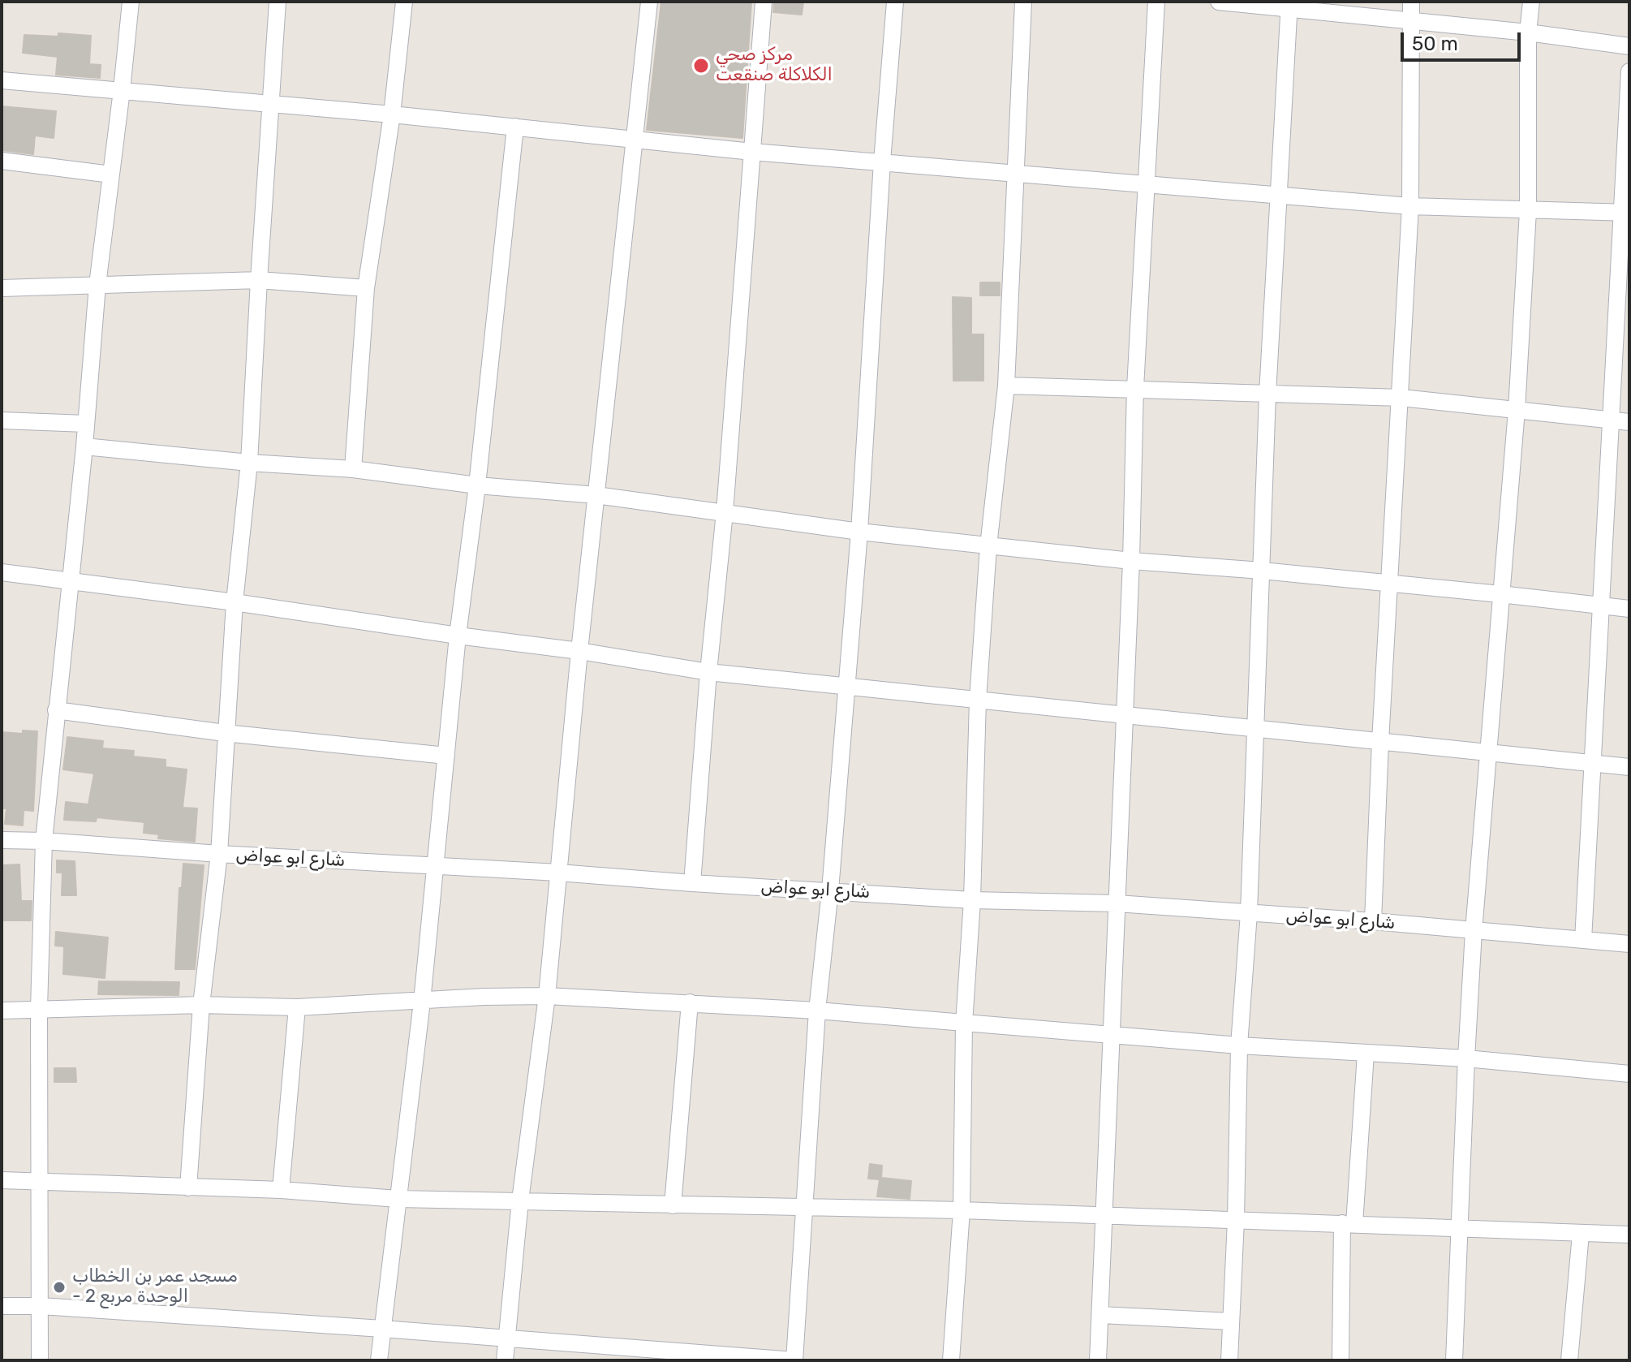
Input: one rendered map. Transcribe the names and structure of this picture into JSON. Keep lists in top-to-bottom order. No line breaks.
{"streets":{"street":["شارع ابو عواض"]},"places":["مركز صحي الكلاكلة صنقعت","مسجد عمر بن الخطاب - الوحدة مربع 2"],"scale_bar":"50 m"}
